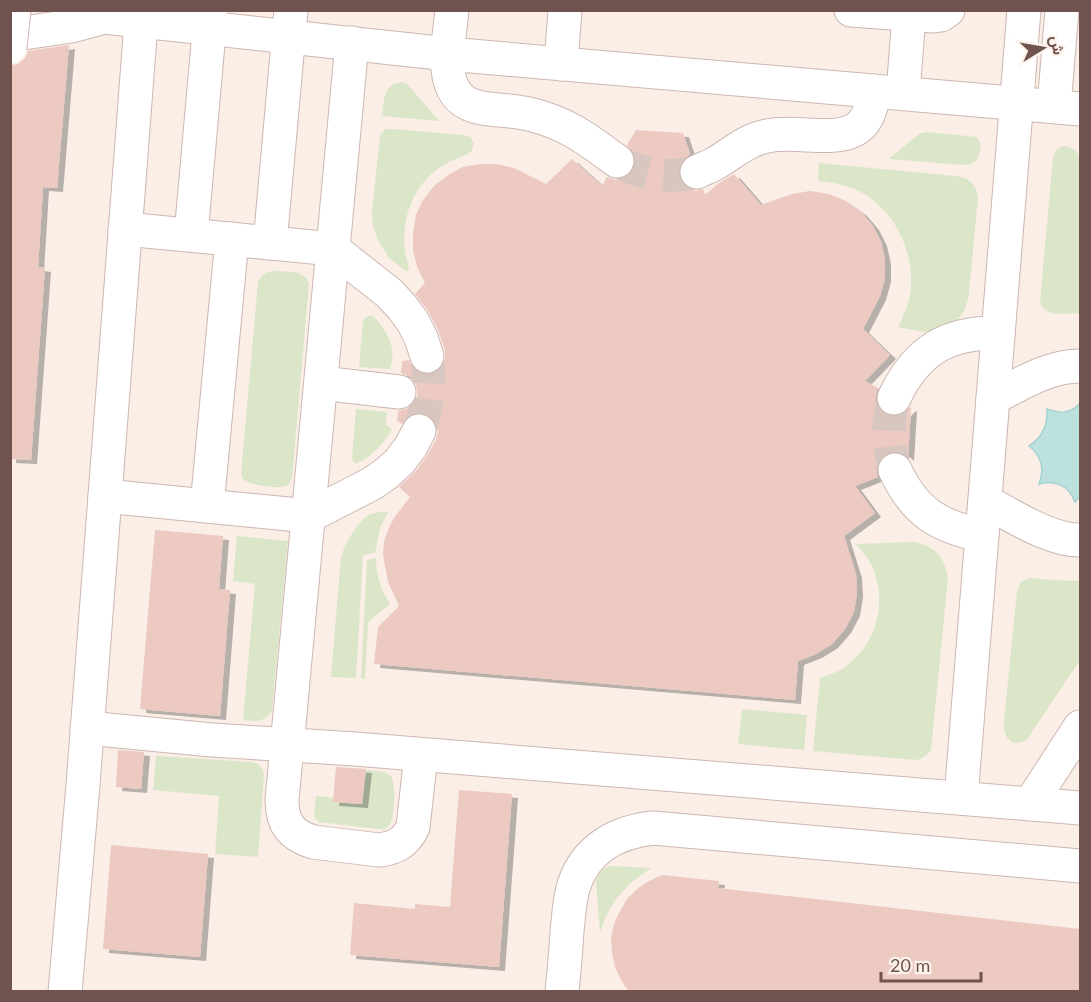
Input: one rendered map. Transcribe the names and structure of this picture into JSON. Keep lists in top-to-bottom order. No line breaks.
{"scale_bar":"20 m","north":"right"}
